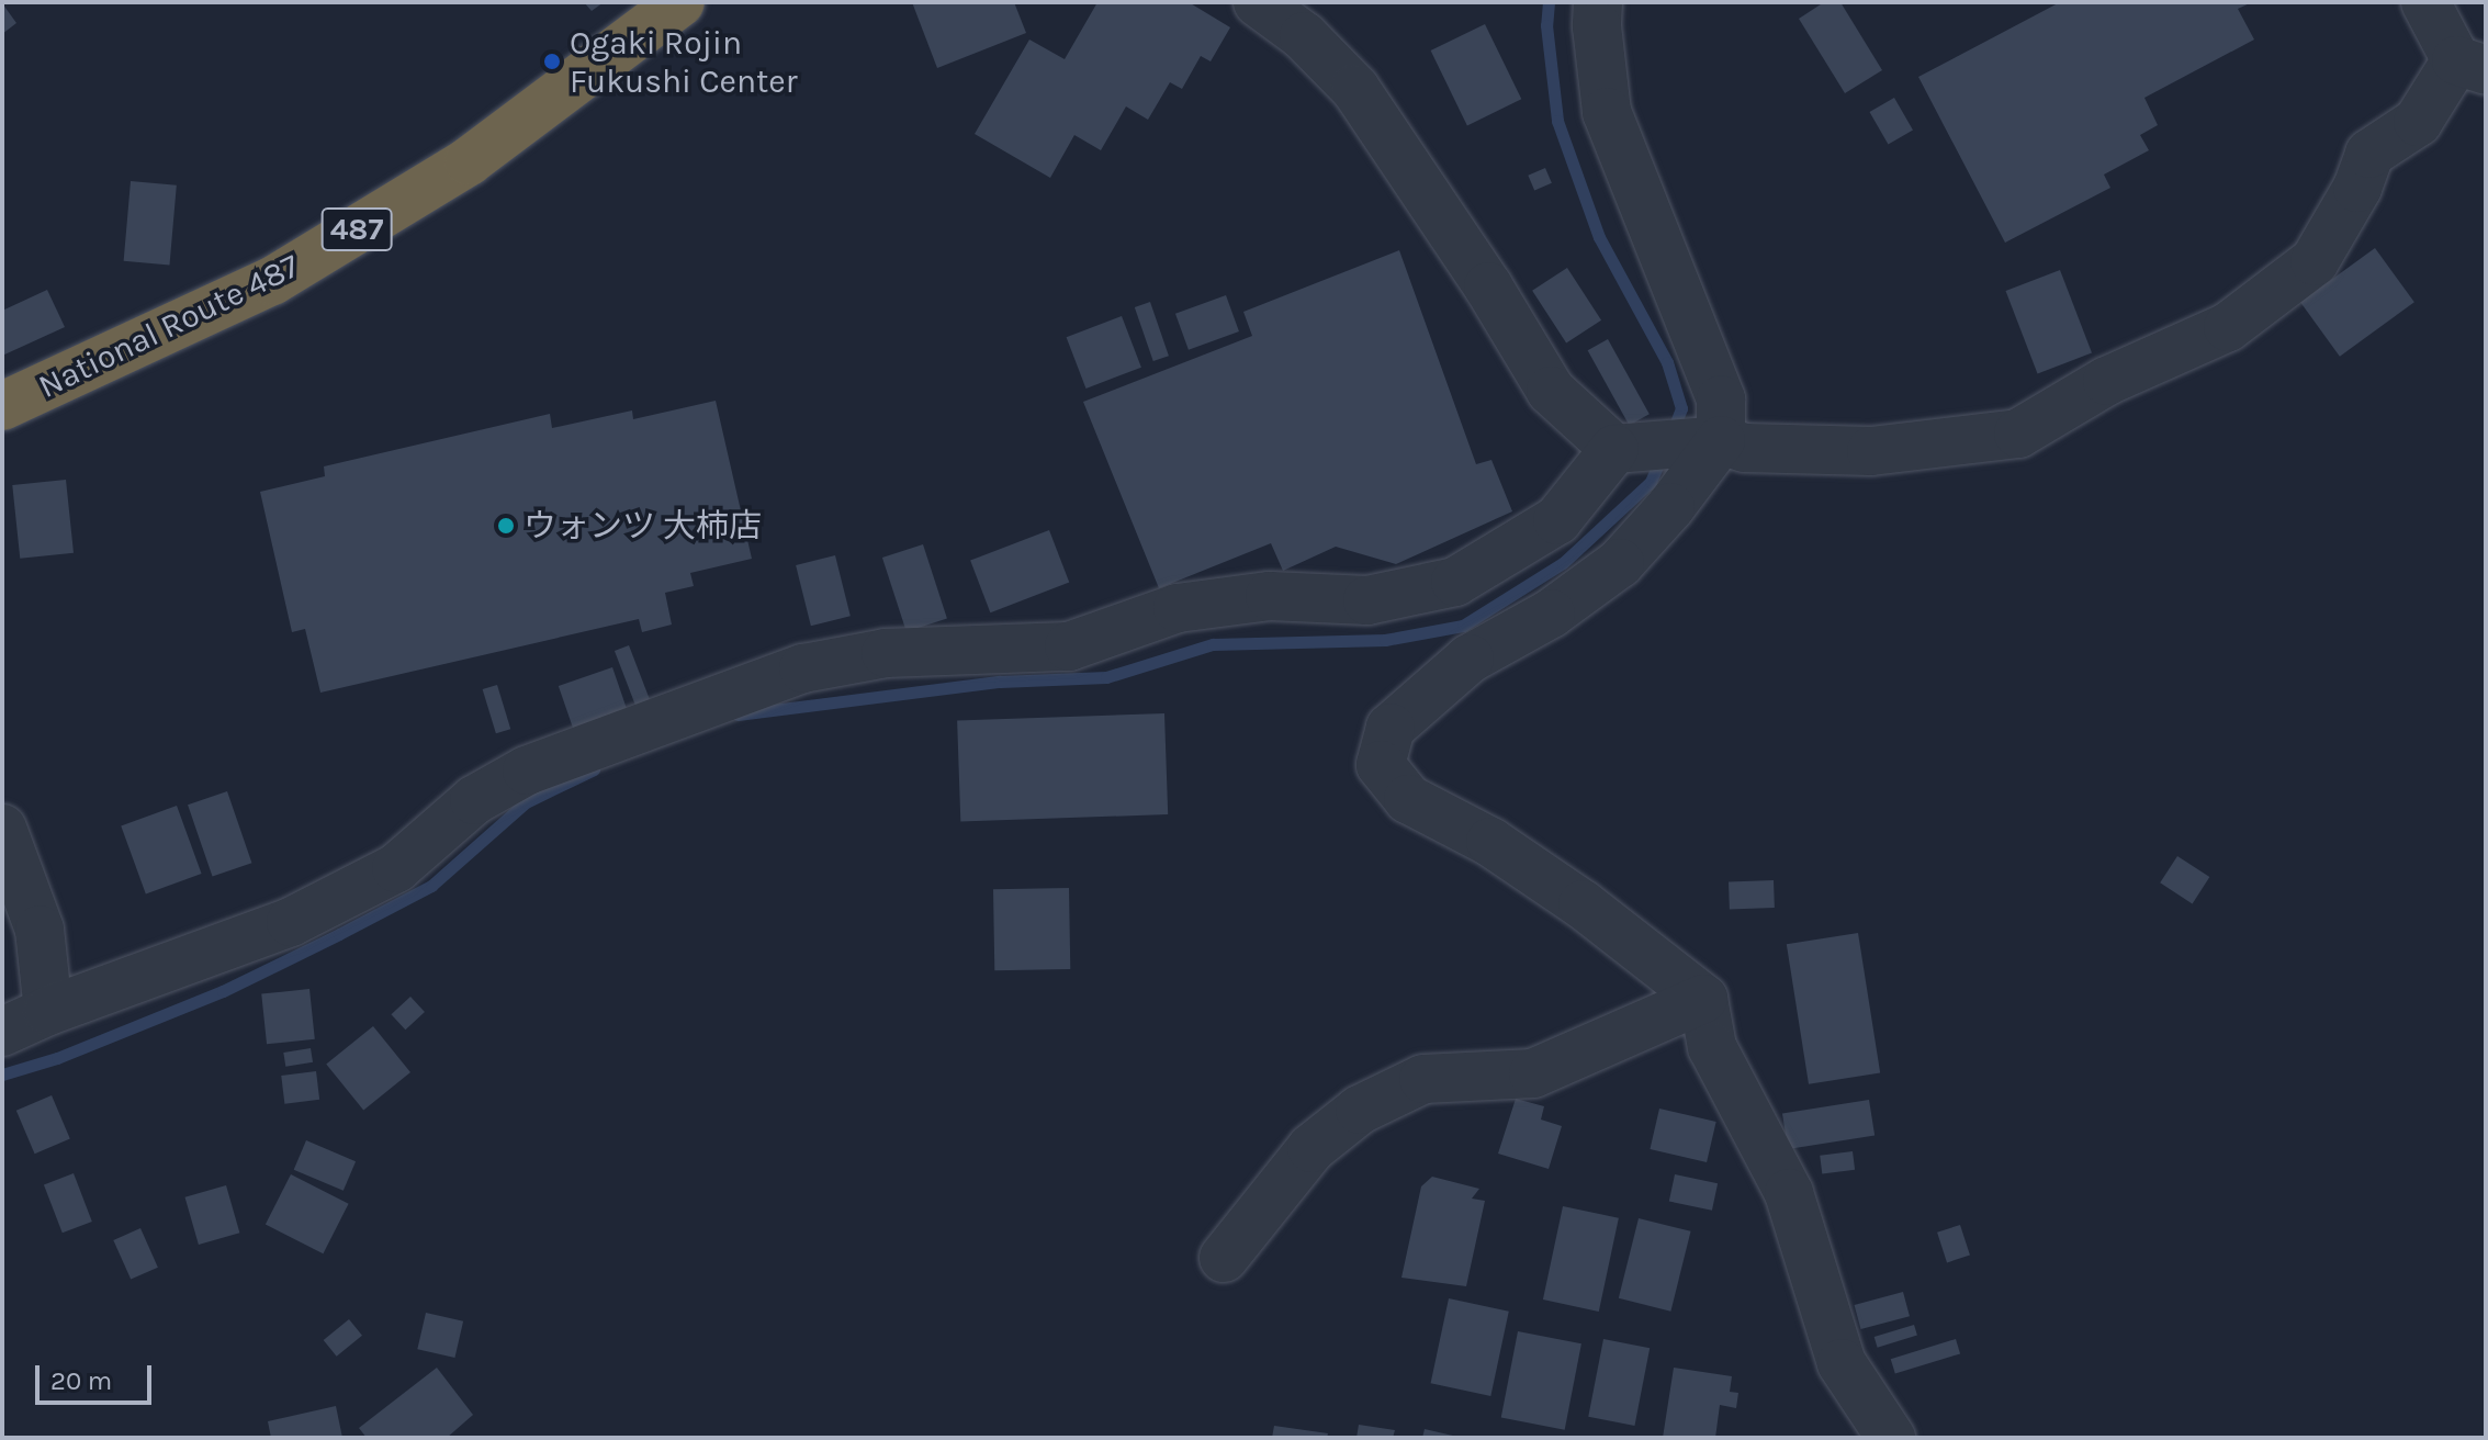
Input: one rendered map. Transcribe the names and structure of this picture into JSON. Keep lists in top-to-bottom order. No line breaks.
{"streets":{"highway":["487","National Route 487"]},"places":["Ogaki Rojin Fukushi Center","ウォンツ 大柿店"],"scale_bar":"20 m"}
